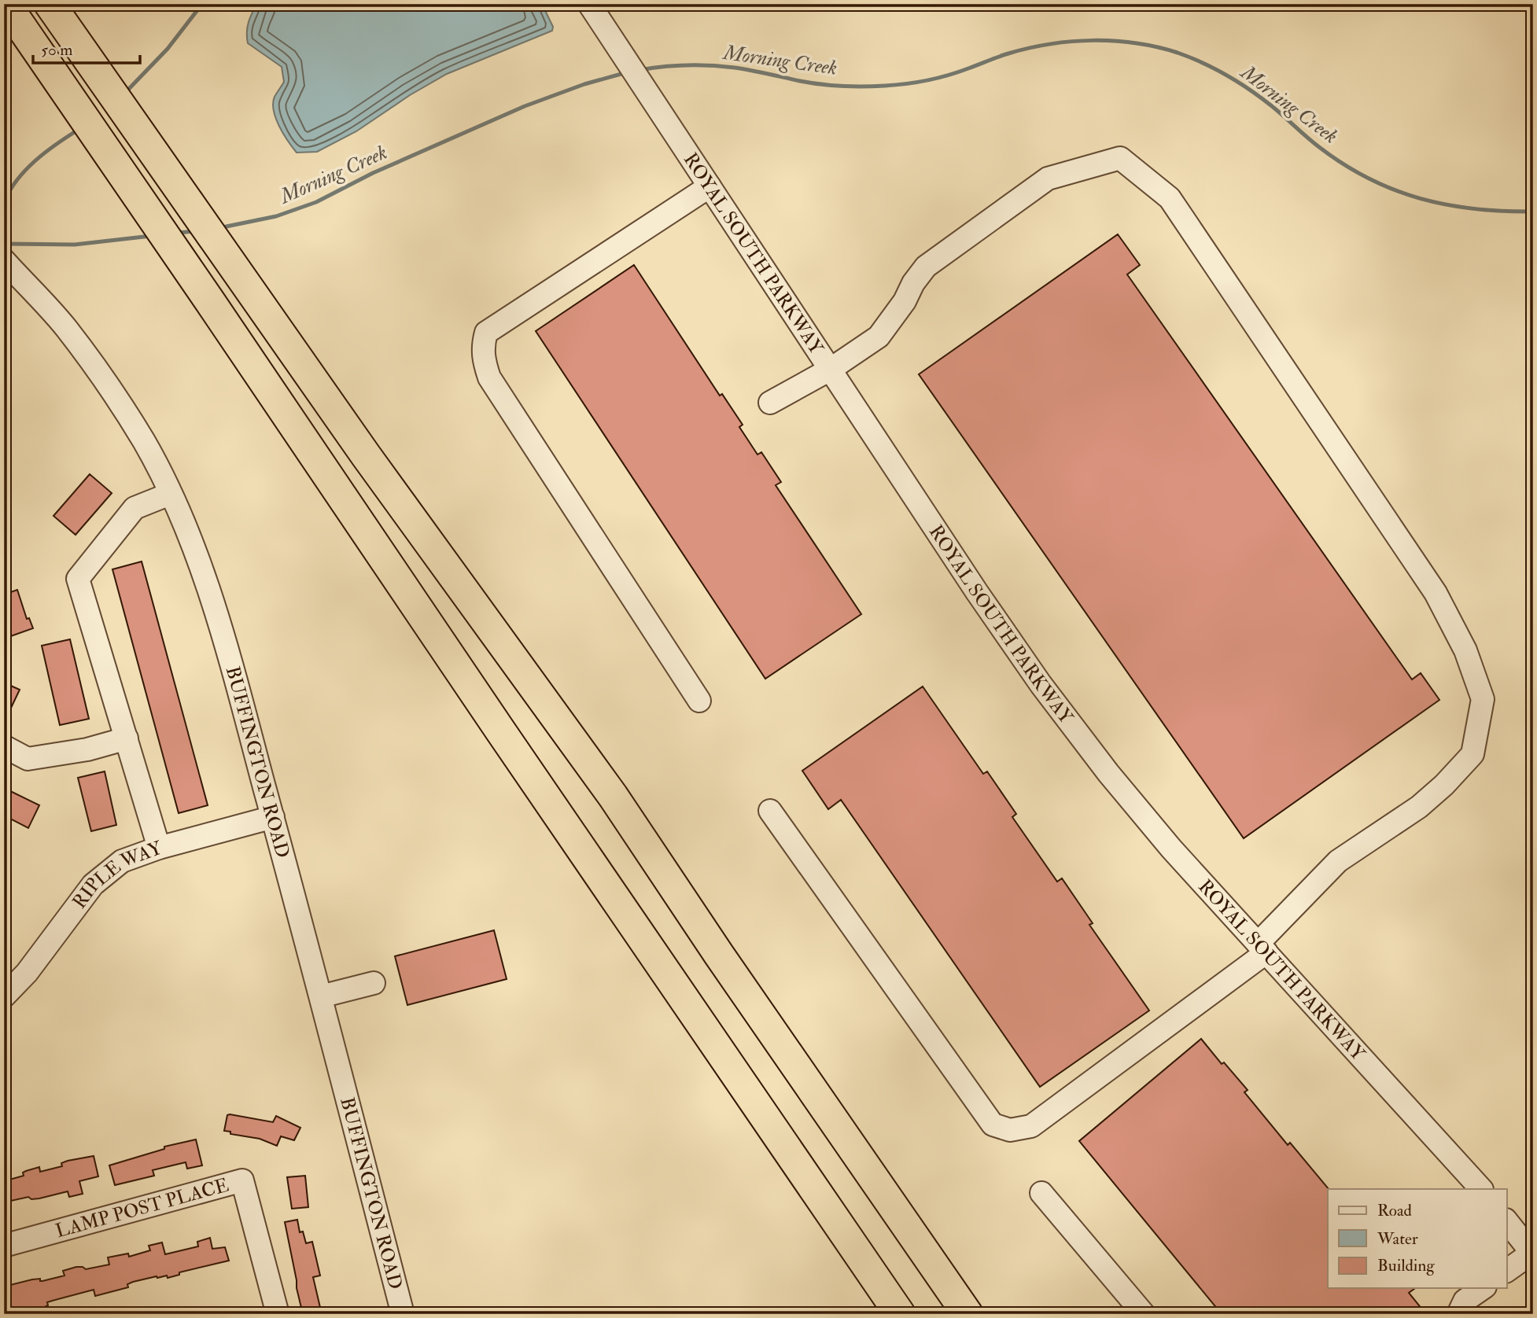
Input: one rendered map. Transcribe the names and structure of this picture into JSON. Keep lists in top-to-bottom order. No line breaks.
{"streets":{"street":["ROYAL SOUTH PARKWAY","BUFFINGTON ROAD","RIPLE WAY","LAMP POST PLACE"]},"crossings":[["BUFFINGTON ROAD","RIPLE WAY"]],"water":["Morning Creek"],"legend":["Road","Water","Building"],"scale_bar":"50 m"}
